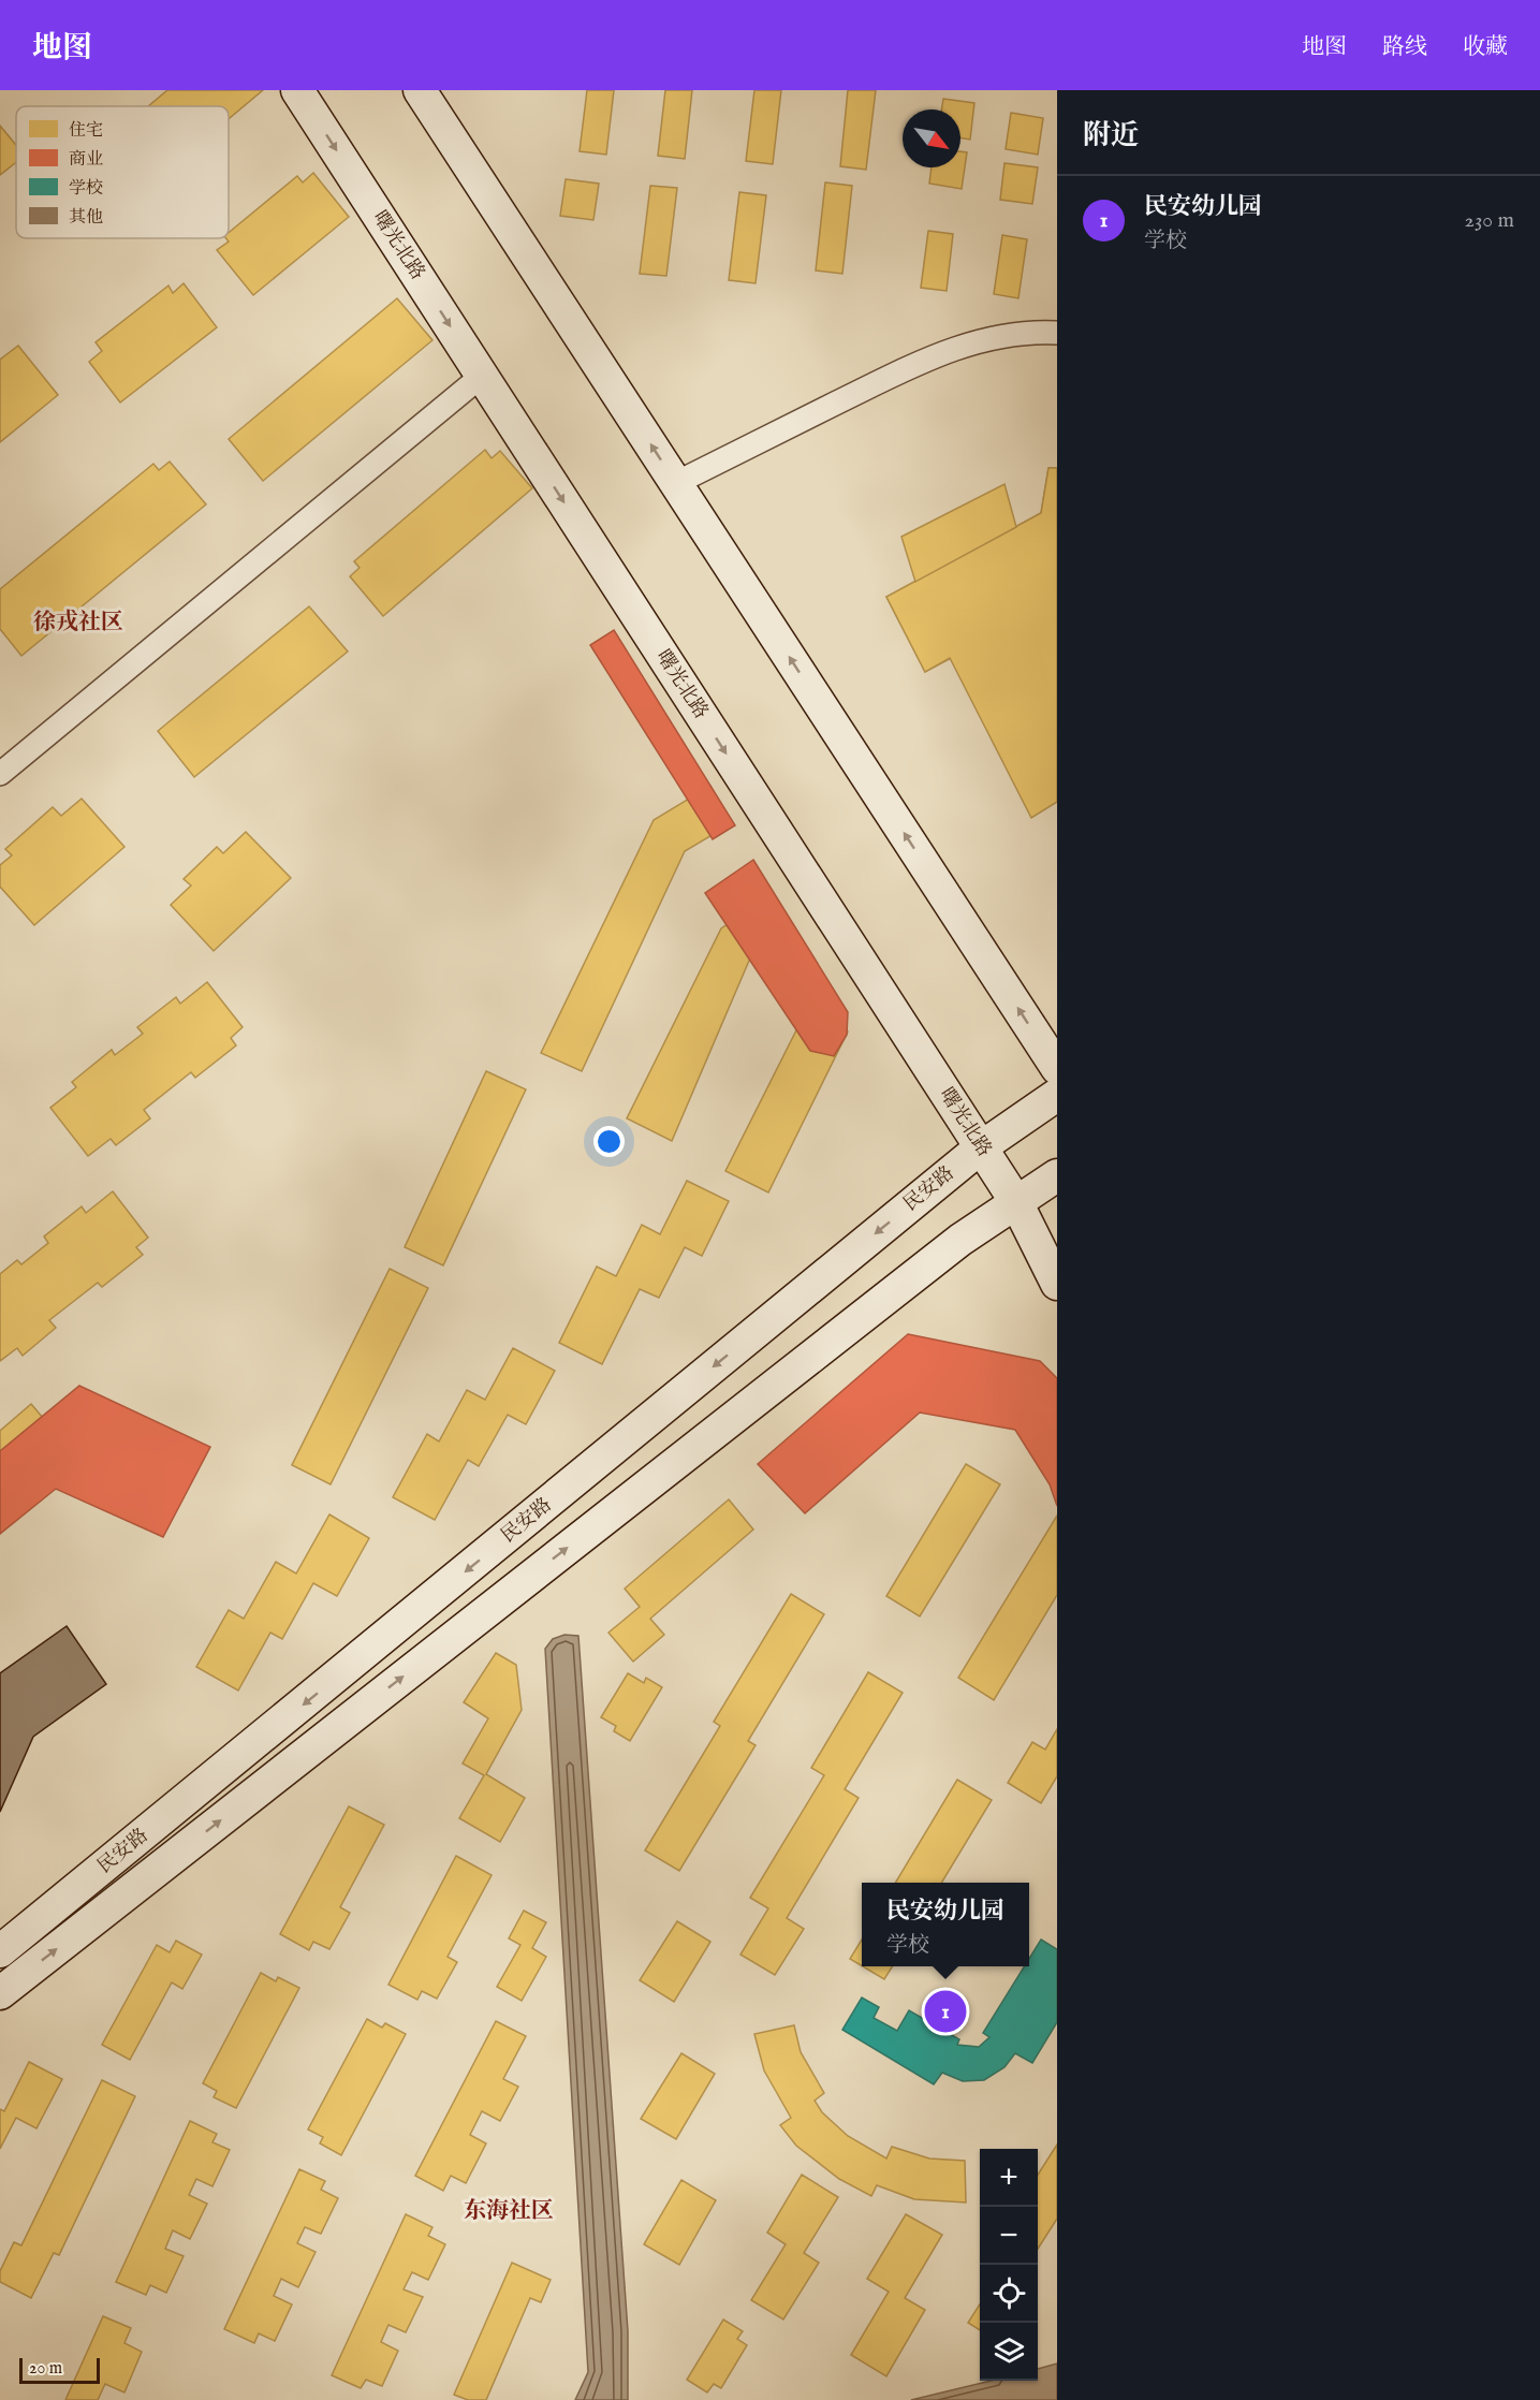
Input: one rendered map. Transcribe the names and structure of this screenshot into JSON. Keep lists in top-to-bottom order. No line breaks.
{"streets":{"main road":["曙光北路","民安路"]},"crossings":[["曙光北路","民安路"]],"districts":["徐戎社区","东海社区"],"legend":["住宅","商业","学校","其他"],"scale_bar":"20 m","north":"bottom right","page":{"header":"地图","nav":["地图","路线","收藏"],"heading":"附近","list":[{"mark":"1","name":"民安幼儿园","note":"学校","value":"230 m"}],"popup":["民安幼儿园","学校"],"pins":"1","map_buttons":["+","−"],"scale":"20 m"}}
